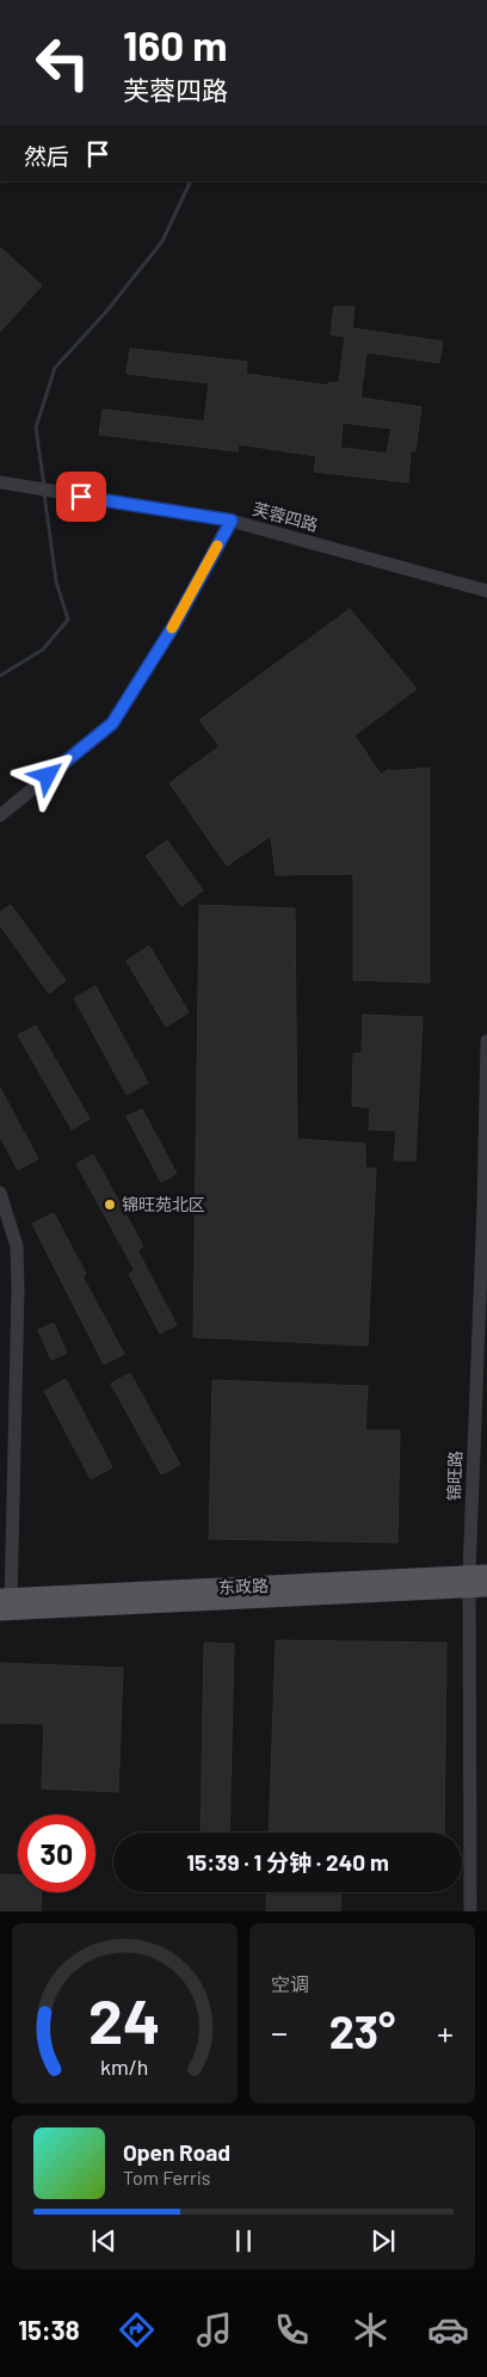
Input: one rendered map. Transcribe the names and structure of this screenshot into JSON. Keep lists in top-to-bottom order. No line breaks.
{"streets":{"main road":["东政路"],"street":["芙蓉四路","锦旺路"]},"crossings":[["锦旺路","东政路"]],"places":["锦旺苑北区"],"page":{"turn":["160 m","芙蓉四路"],"then":"然后","limit":"30","trip":"15:39 · 1 分钟 · 240 m","tile":"空调","heat":["−","23°","+"],"song":["Open Road","Tom Ferris"],"tabs":"15:38","gauge":["24","km/h"]}}
